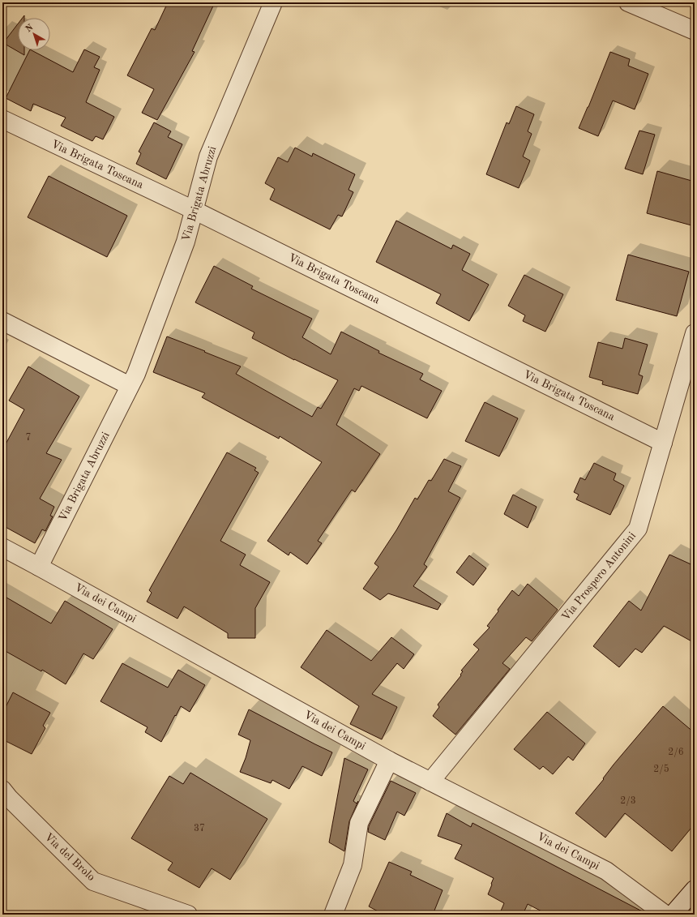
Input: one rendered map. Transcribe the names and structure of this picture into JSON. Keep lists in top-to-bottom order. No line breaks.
{"streets":{"street":["Via Brigata Toscana","Via Brigata Abruzzi","Via Prospero Antonini","Via dei Campi","Via del Brolo"]},"crossings":[["Via Brigata Toscana","Via Brigata Abruzzi"],["Via Brigata Toscana","Via Prospero Antonini"],["Via Brigata Abruzzi","Via dei Campi"],["Via Prospero Antonini","Via dei Campi"]],"house_numbers":["7","2/6","2/5","2/3","37"],"north":"top left"}
